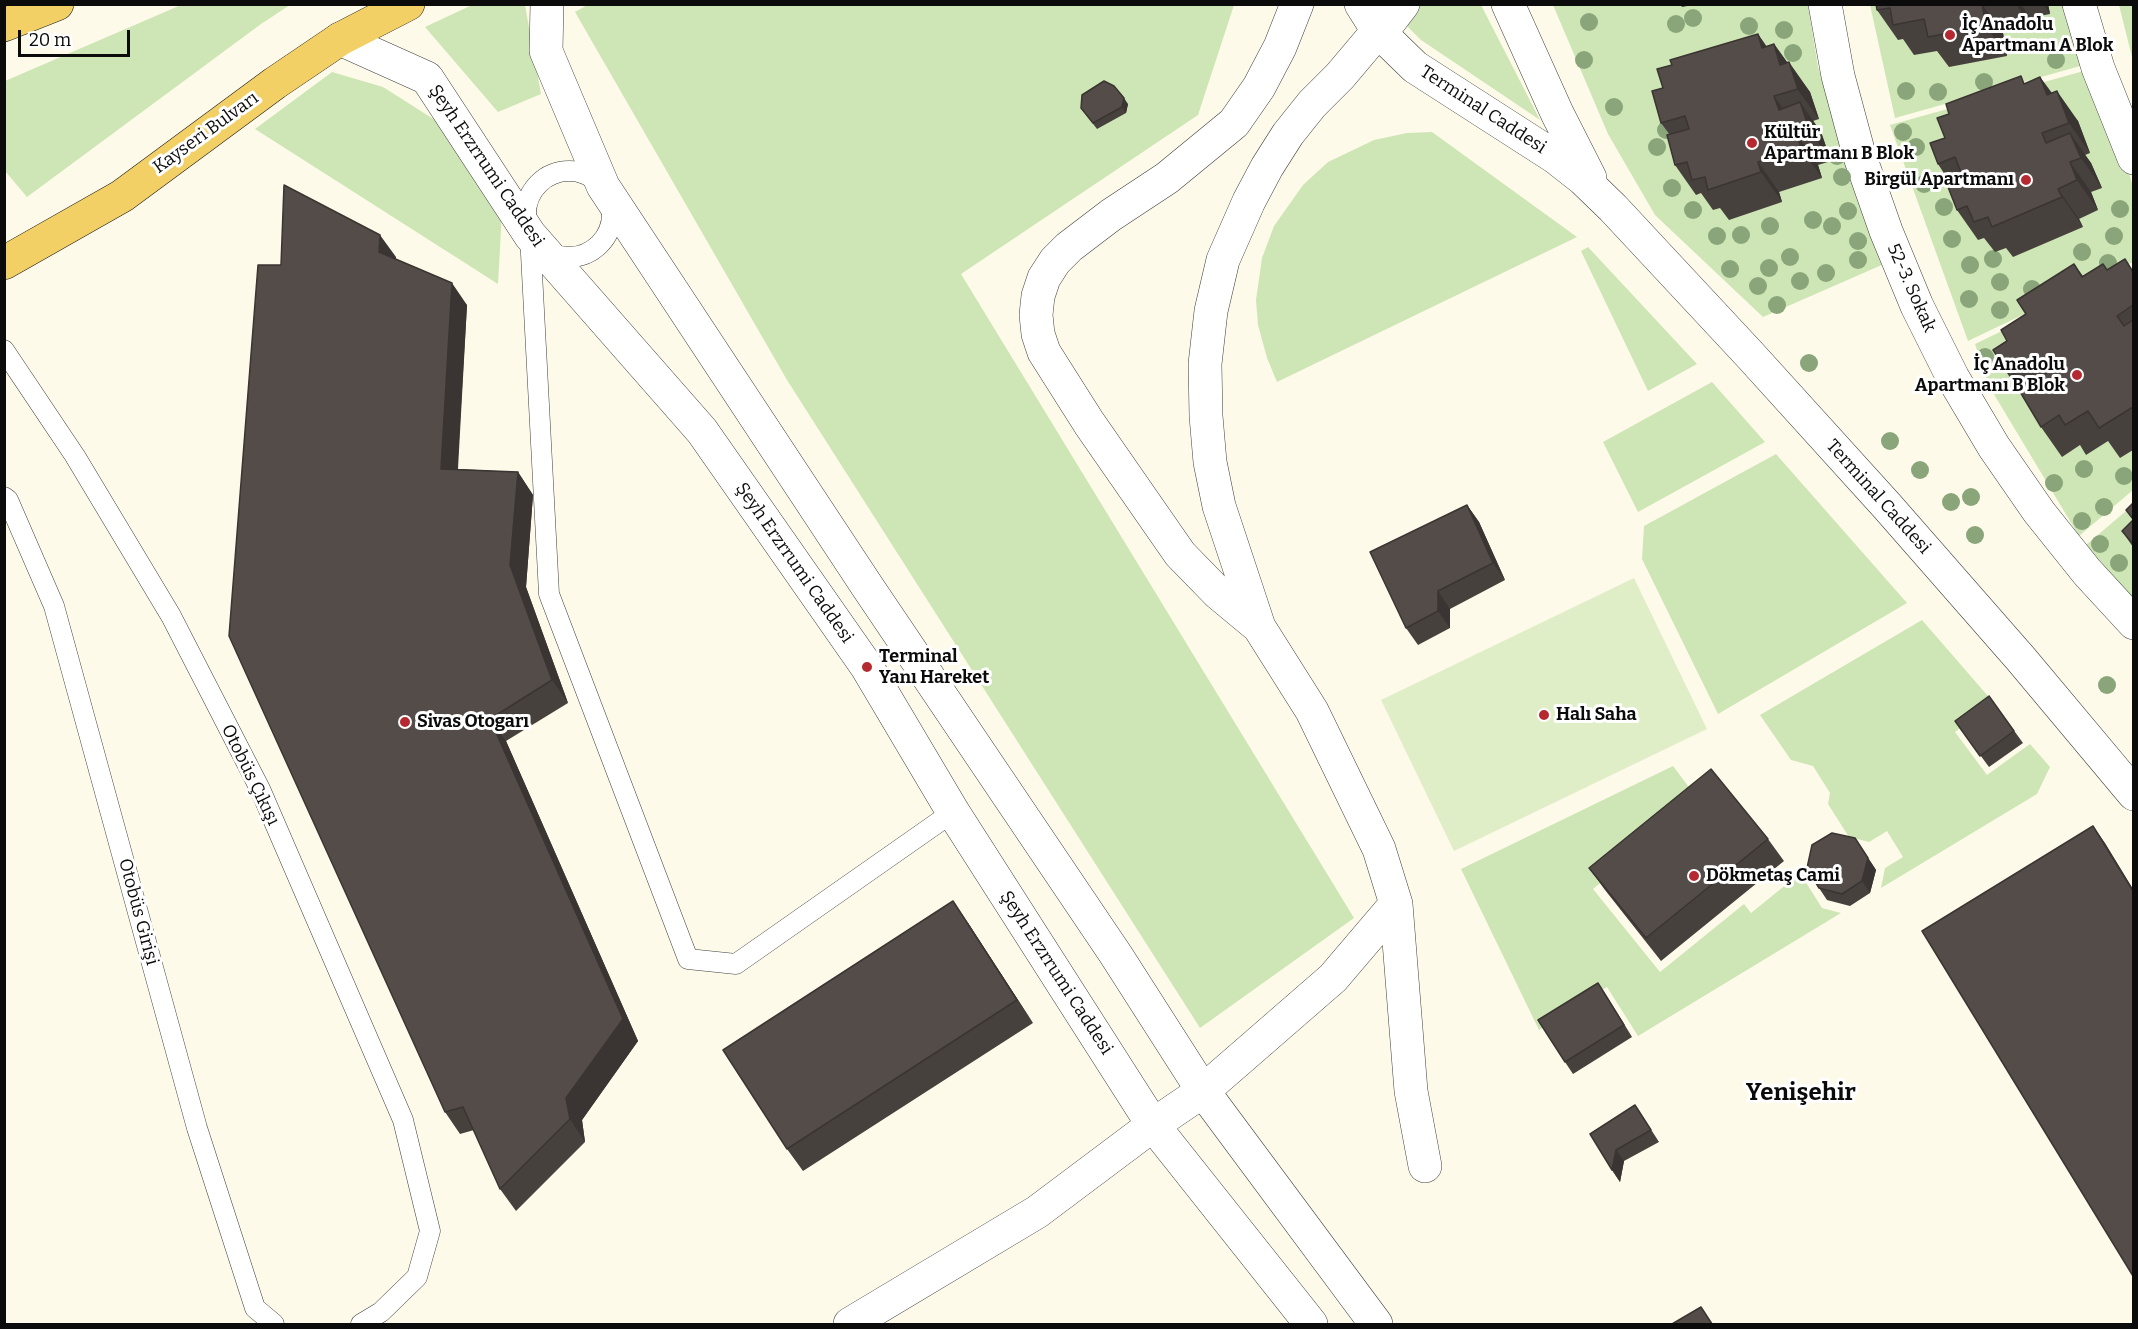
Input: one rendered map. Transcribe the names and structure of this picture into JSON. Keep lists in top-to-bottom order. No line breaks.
{"streets":{"main road":["Kayseri Bulvarı"],"street":["Terminal Caddesi","Şeyh Erzrrumi Caddesi","52-3. Sokak"],"lane":["Otobüs Çıkışı","Otobüs Girişi"]},"crossings":[["Kayseri Bulvarı","Şeyh Erzrrumi Caddesi"]],"districts":["Yenişehir"],"places":["İç Anadolu Apartmanı A Blok","Kültür Apartmanı B Blok","Birgül Apartmanı","İç Anadolu Apartmanı B Blok","Terminal Yanı Hareket","Halı Saha","Sivas Otogarı","Dökmetaş Cami"],"scale_bar":"20 m"}
